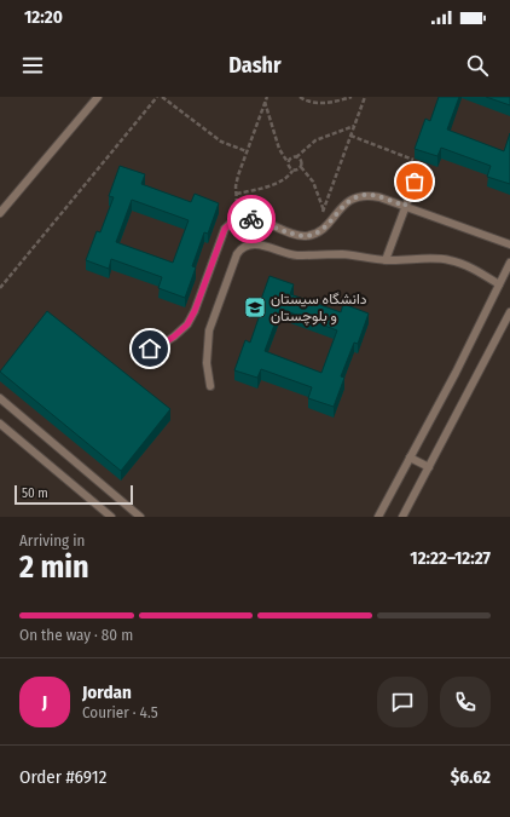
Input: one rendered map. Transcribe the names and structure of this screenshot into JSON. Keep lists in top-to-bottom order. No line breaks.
{"places":{"school or university":["دانشگاه سیستان و بلوچستان"]},"scale_bar":"50 m","page":{"status":"12:20","header":"Dashr","scale":"50 m","heading":["2 min","Arriving in","12:22–12:27"],"panel":["Jordan","Courier · 4.5","Order #6912","$6.62"],"bar":"On the way · 80 m","round":"J"}}
